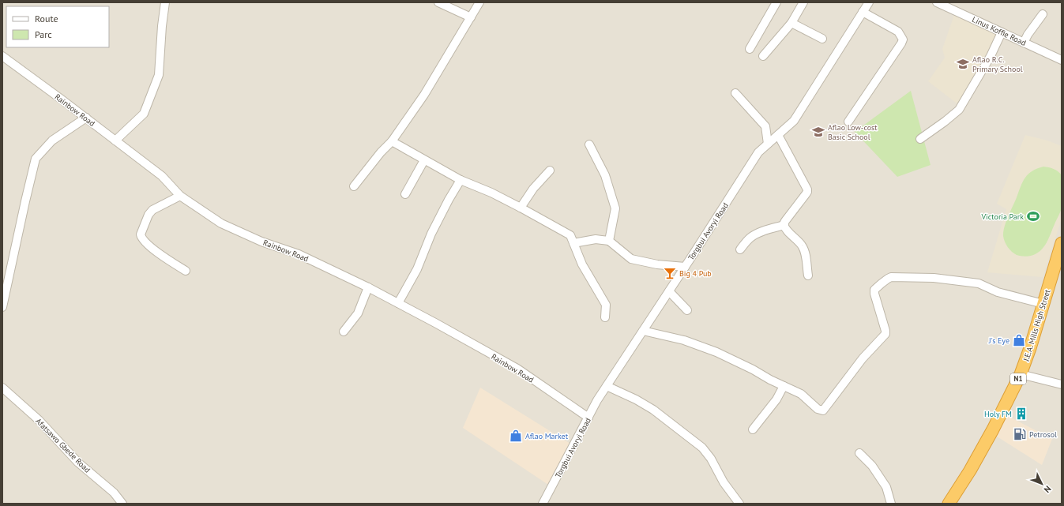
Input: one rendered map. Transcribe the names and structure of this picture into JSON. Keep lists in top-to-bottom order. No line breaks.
{"streets":{"highway":["J.E.A. Mills High Street","N1"],"street":["Linus Koffie Road","Rainbow Road","Torgbui Avoryi Road","Afatsawo Gbede Road"]},"crossings":[["Rainbow Road","Torgbui Avoryi Road"]],"places":{"school or university":["Aflao R.C. Primary School","Aflao Low-cost Basic School"],"sports":["Victoria Park"],"bar":["Big 4 Pub"],"shop":["J's Eye","Aflao Market"],"building":["Holy FM"],"fuel station":["Petrosol"]},"legend":["Route","Parc"],"north":"bottom right"}
